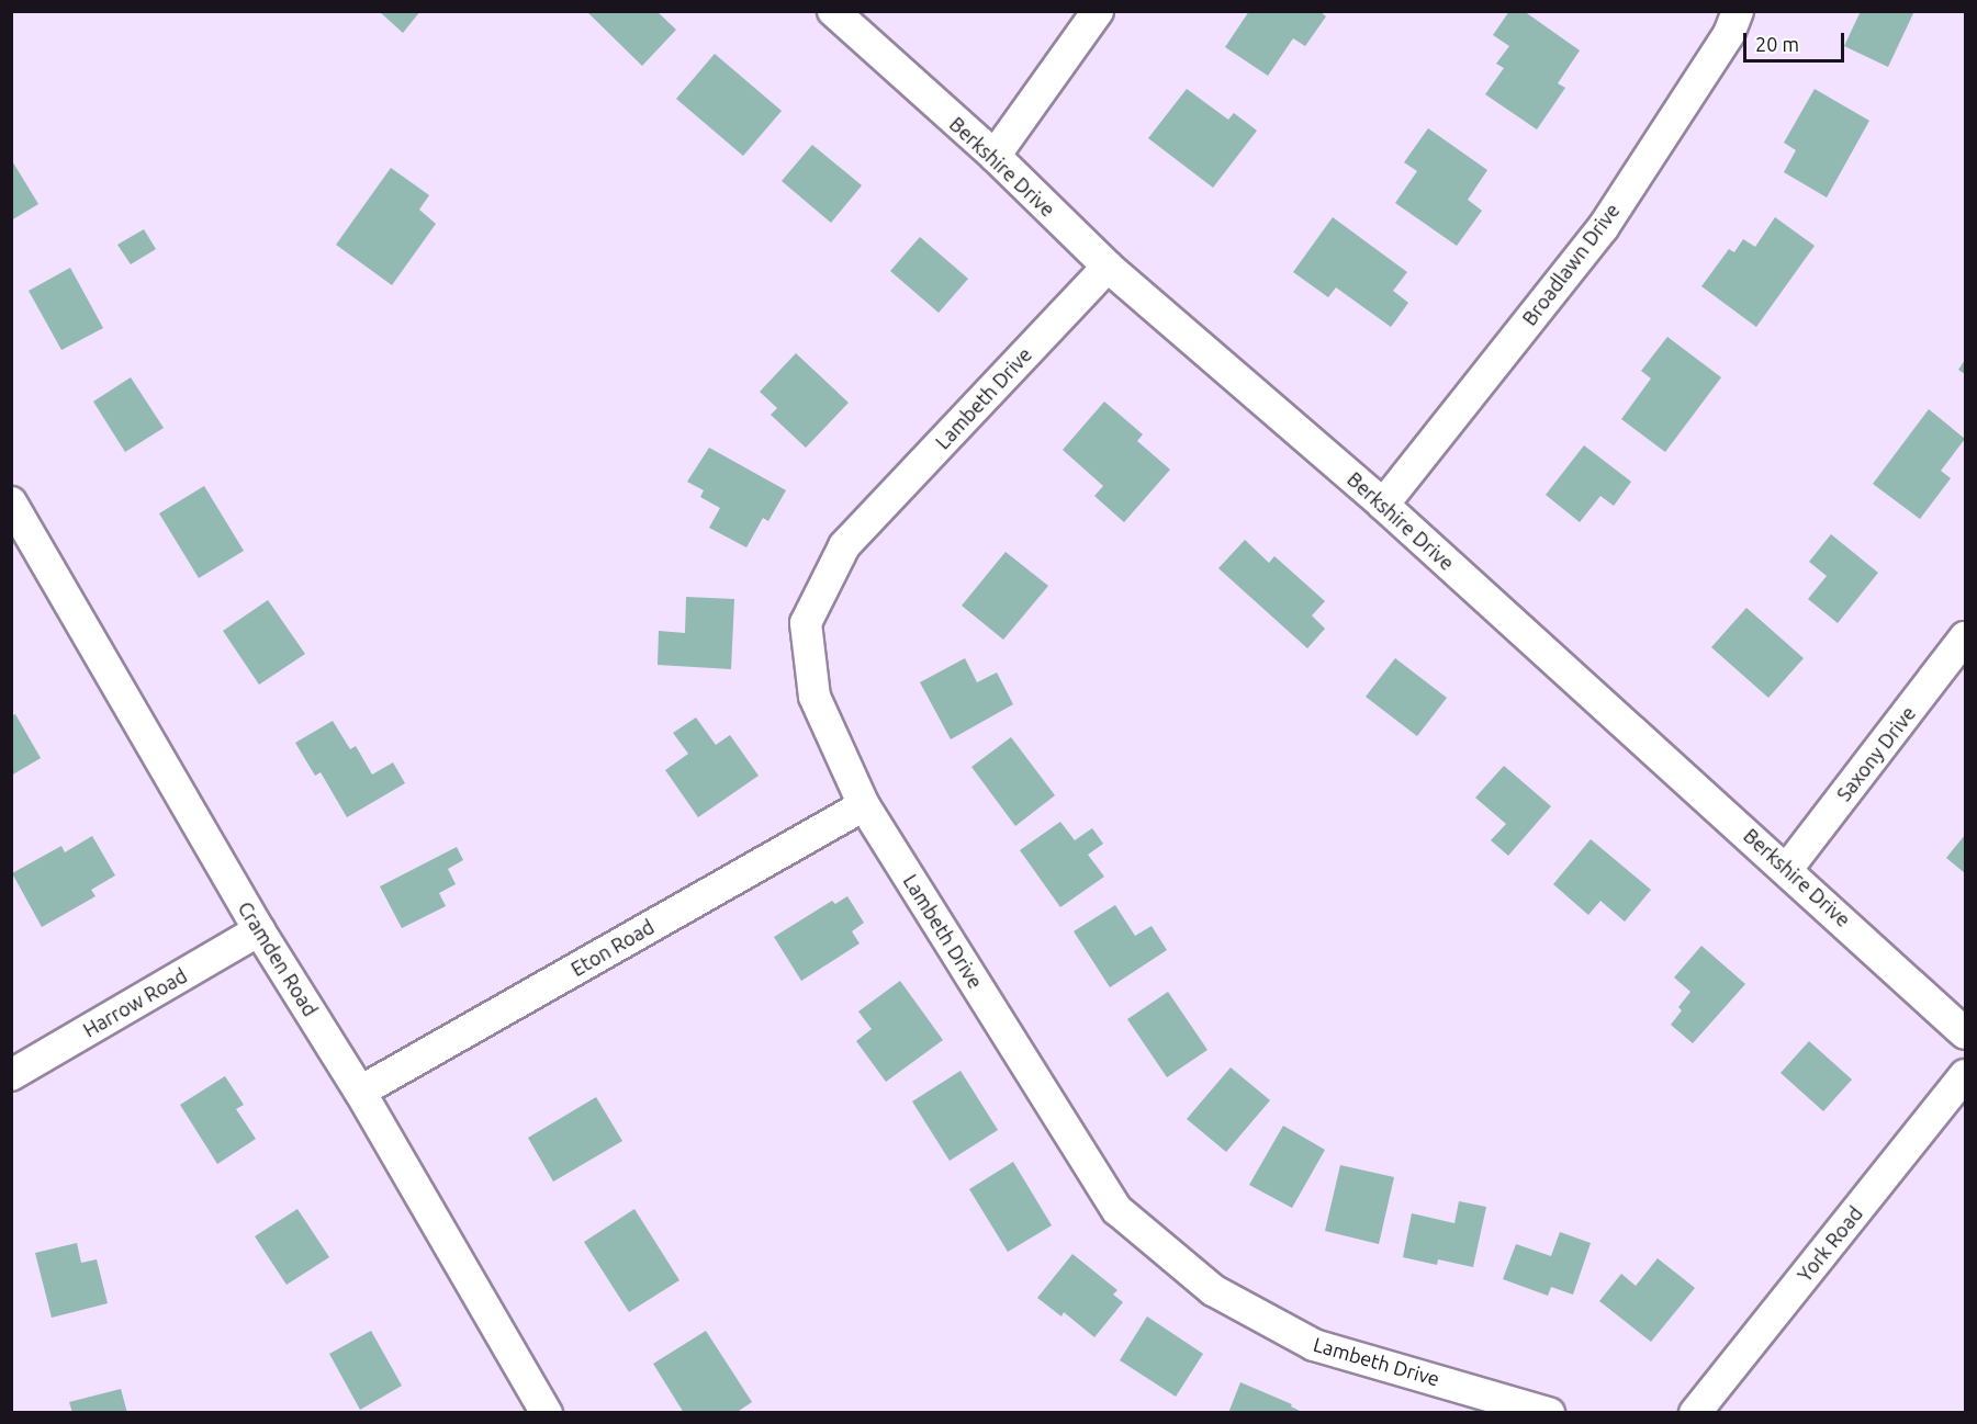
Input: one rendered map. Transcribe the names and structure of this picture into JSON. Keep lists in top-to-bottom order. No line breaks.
{"streets":{"street":["Berkshire Drive","Broadlawn Drive","Lambeth Drive","Saxony Drive","Eton Road","Cramden Road","Harrow Road","York Road"]},"crossings":[["Berkshire Drive","Broadlawn Drive"],["Berkshire Drive","Lambeth Drive"],["Berkshire Drive","Saxony Drive"],["Lambeth Drive","Eton Road"],["Eton Road","Cramden Road"],["Cramden Road","Harrow Road"]],"scale_bar":"20 m"}
